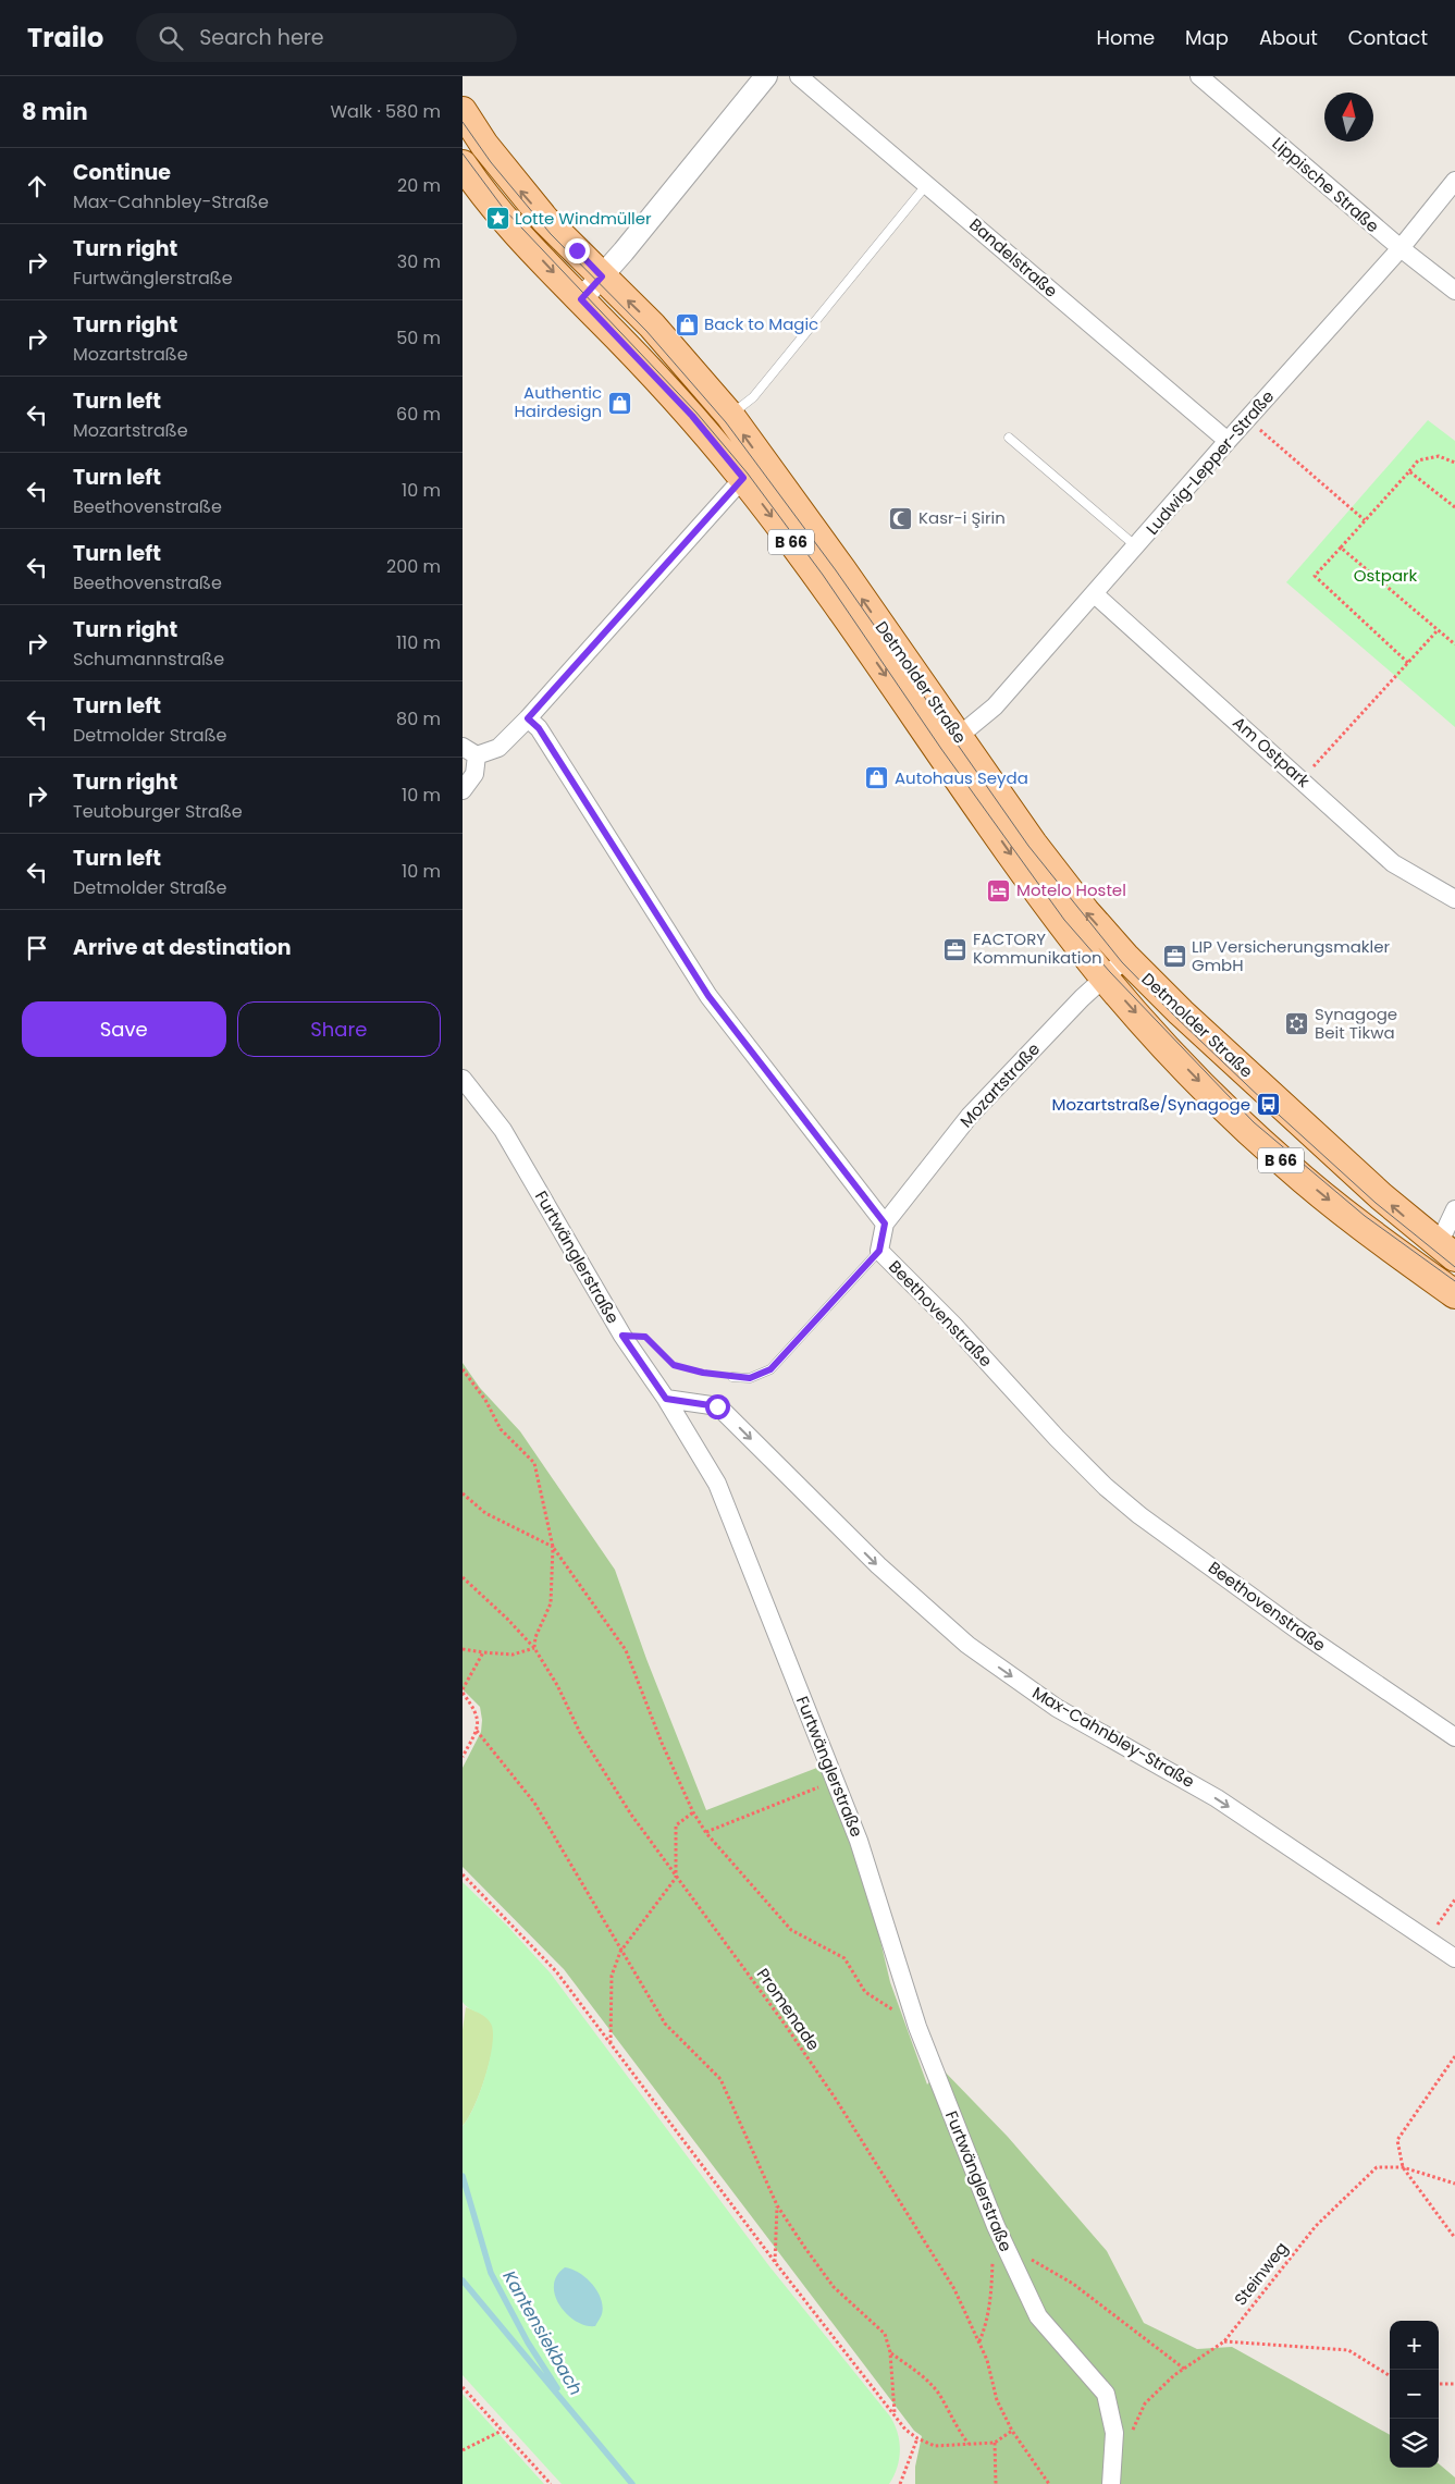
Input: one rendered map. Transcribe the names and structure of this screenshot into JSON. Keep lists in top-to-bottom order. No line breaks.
{"streets":{"main road":["B 66","Detmolder Straße"],"street":["Lippische Straße","Bandelstraße","Ludwig-Lepper-Straße","Am Ostpark","Mozartstraße","Furtwänglerstraße","Beethovenstraße","Max-Cahnbley-Straße"],"path":["Promenade","Steinweg"]},"crossings":[["Lippische Straße","Ludwig-Lepper-Straße"],["Bandelstraße","Ludwig-Lepper-Straße"],["Ludwig-Lepper-Straße","Detmolder Straße"],["Ludwig-Lepper-Straße","Am Ostpark"],["Detmolder Straße","Mozartstraße"],["Mozartstraße","Beethovenstraße"],["Furtwänglerstraße","Max-Cahnbley-Straße"],["Furtwänglerstraße","Steinweg"]],"one_way":["Max-Cahnbley-Straße"],"water":["Kantensiekbach"],"parks":["Ostpark"],"places":{"place":["Lotte Windmüller"],"shop":["Back to Magic","Authentic Hairdesign","Autohaus Seyda"],"mosque":["Kasr-i Şirin"],"hotel":["Motelo Hostel"],"office":["FACTORY Kommunikation","LIP Versicherungsmakler GmbH"],"synagogue":["Synagoge Beit Tikwa"],"bus stop":["Mozartstraße/Synagoge"]},"north":"top","page":{"header":"Trailo","search":"Search here","nav":["Home","Map","About","Contact"],"heading":["8 min","Walk · 580 m"],"list":[["Continue","Max-Cahnbley-Straße","20 m"],["Turn right","Furtwänglerstraße","30 m"],["Turn right","Mozartstraße","50 m"],["Turn left","Mozartstraße","60 m"],["Turn left","Beethovenstraße","10 m"],["Turn left","Beethovenstraße","200 m"],["Turn right","Schumannstraße","110 m"],["Turn left","Detmolder Straße","80 m"],["Turn right","Teutoburger Straße","10 m"],["Turn left","Detmolder Straße","10 m"],"Arrive at destination"],"buttons":["Save","Share"],"map_buttons":["+","−"]}}
